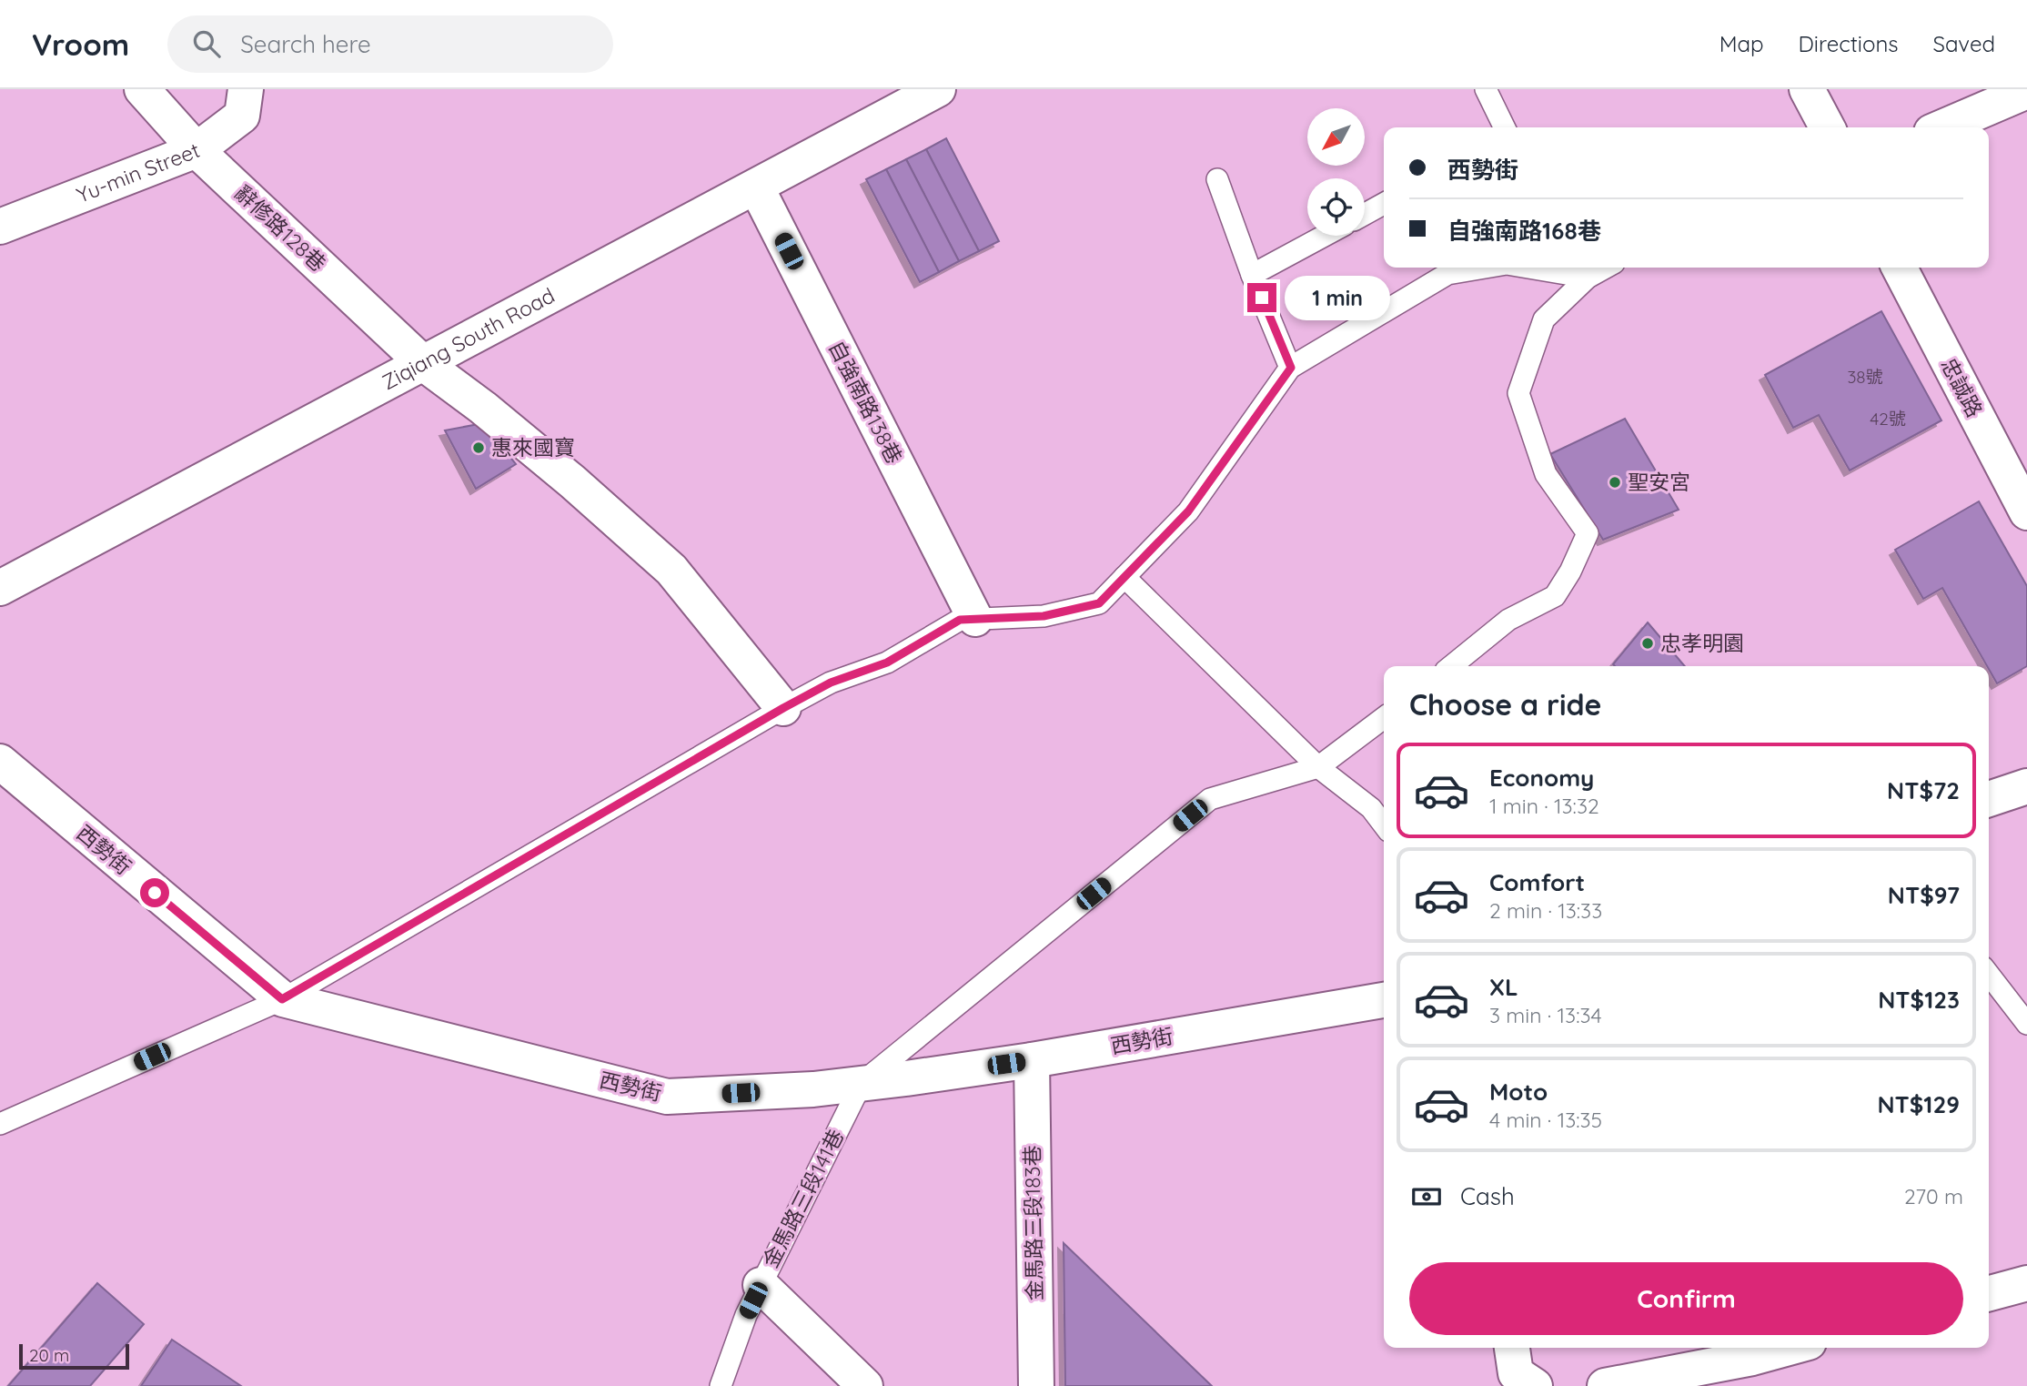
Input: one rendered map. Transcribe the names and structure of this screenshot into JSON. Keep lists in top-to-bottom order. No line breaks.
{"streets":{"street":["Yu-min Street","辭修路128巷","Ziqiang South Road","忠誠路","自強南路138巷","西勢街","金馬路三段183巷"],"lane":["金馬路三段141巷"]},"crossings":[["Yu-min Street","辭修路128巷"],["辭修路128巷","Ziqiang South Road"],["Ziqiang South Road","自強南路138巷"],["西勢街","金馬路三段141巷"],["西勢街","金馬路三段183巷"]],"places":["惠來國寶","聖安宮","忠孝明園"],"house_numbers":["38號","42號"],"scale_bar":"20 m","north":"bottom left","page":{"header":"Vroom","search":"Search here","nav":["Map","Directions","Saved"],"banner":["西勢街","自強南路168巷"],"bubble":"1 min","heading":"Choose a ride","list":[{"name":"Economy","note":"1 min · 13:32","value":"NT$72"},{"name":"Comfort","note":"2 min · 13:33","value":"NT$97"},{"name":"XL","note":"3 min · 13:34","value":"NT$123"},{"name":"Moto","note":"4 min · 13:35","value":"NT$129"}],"pay":["Cash","270 m"],"buttons":"Confirm","scale":"20 m"}}
